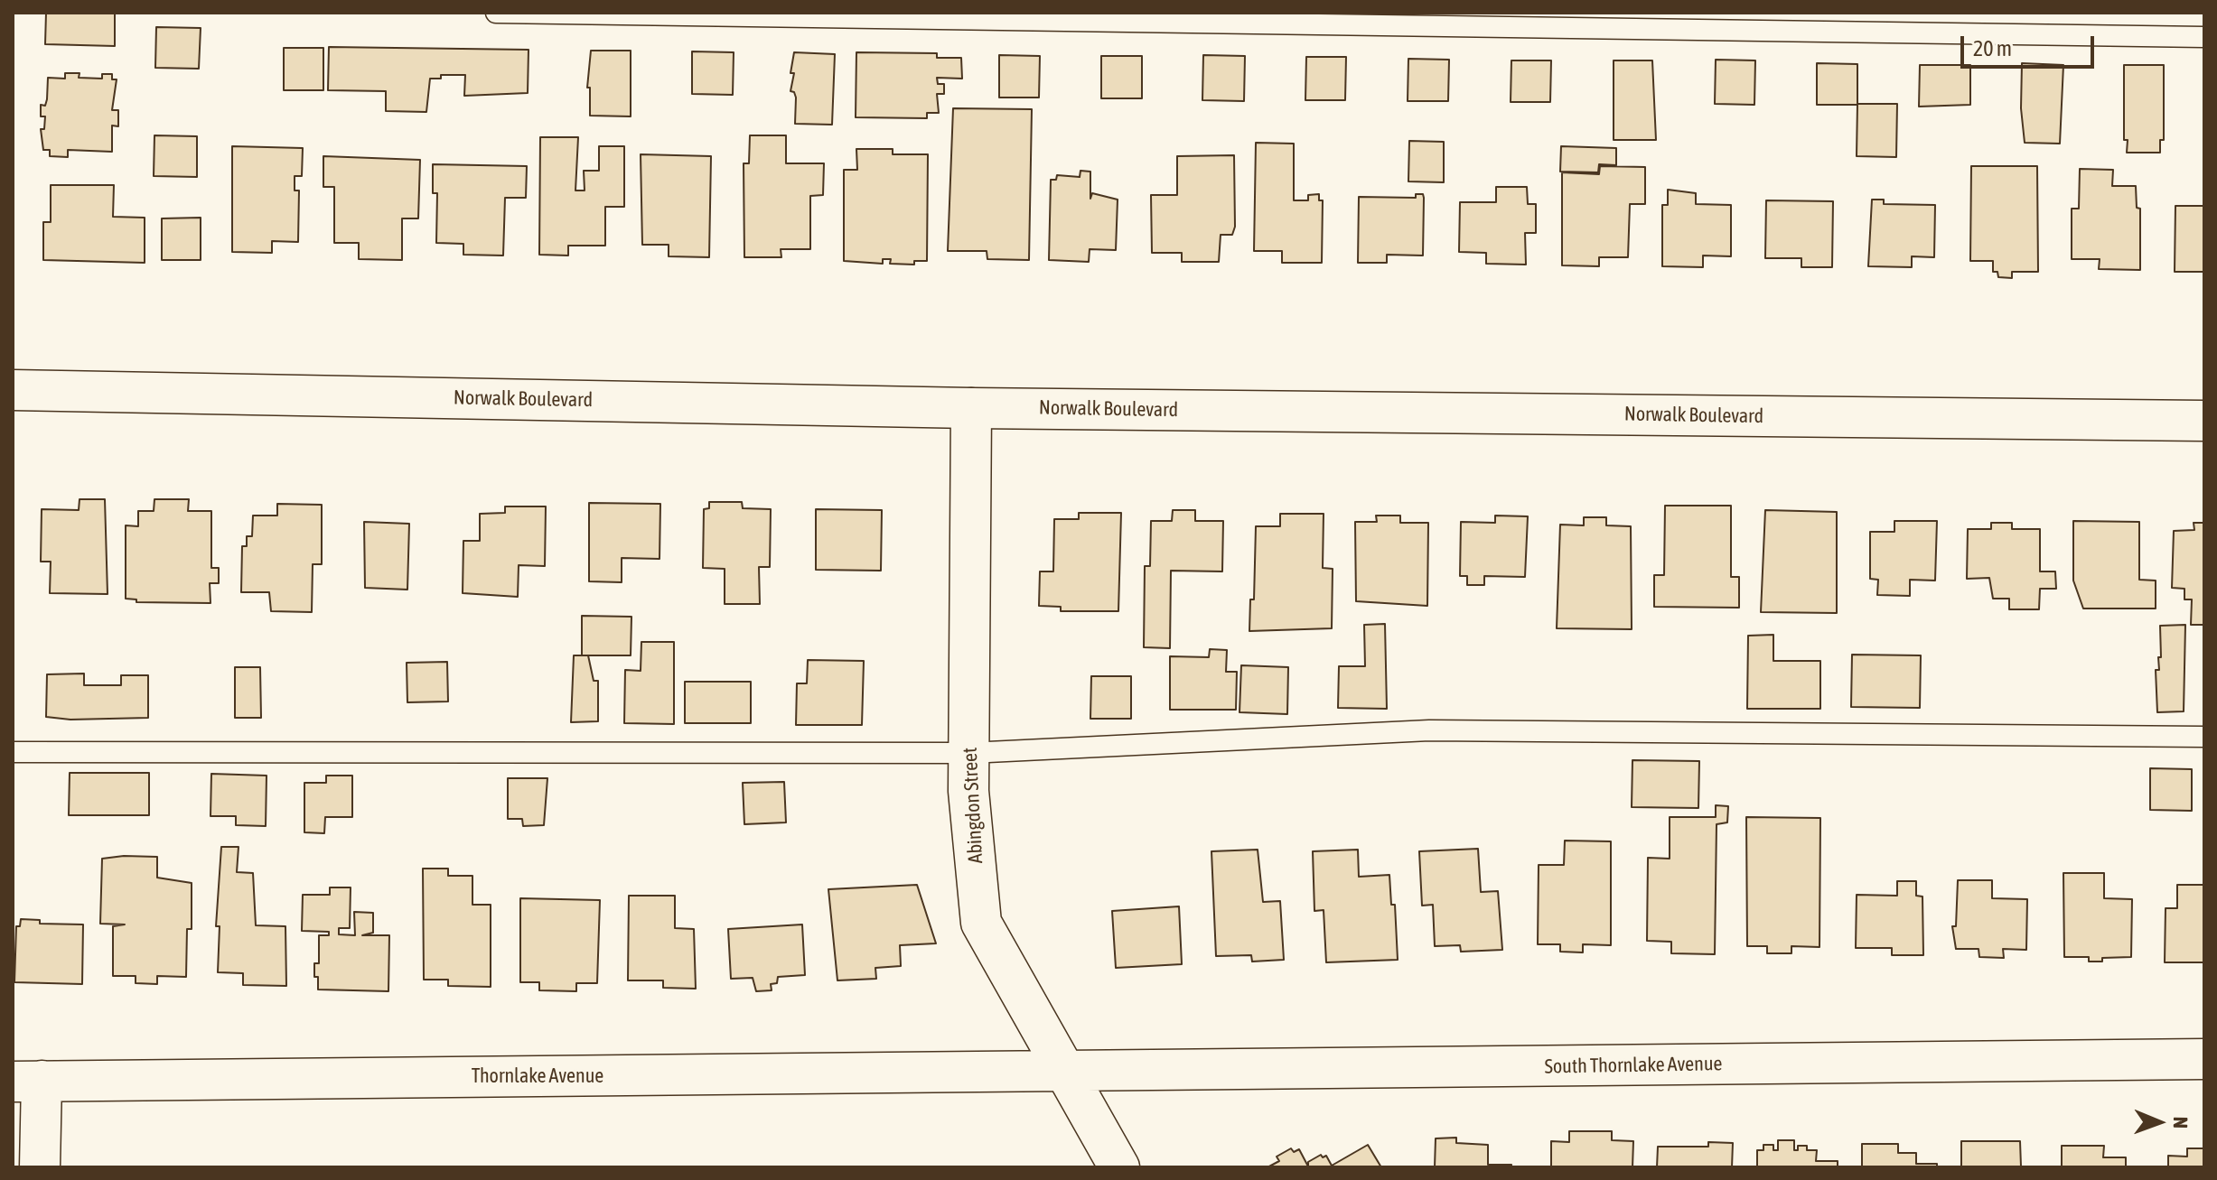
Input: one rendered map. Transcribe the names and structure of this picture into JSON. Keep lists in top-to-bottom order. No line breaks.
{"streets":{"street":["Norwalk Boulevard","Abingdon Street","South Thornlake Avenue","Thornlake Avenue"]},"crossings":[["Norwalk Boulevard","Abingdon Street"],["Abingdon Street","South Thornlake Avenue"],["Abingdon Street","Thornlake Avenue"],["South Thornlake Avenue","Thornlake Avenue"]],"scale_bar":"20 m","north":"right"}
